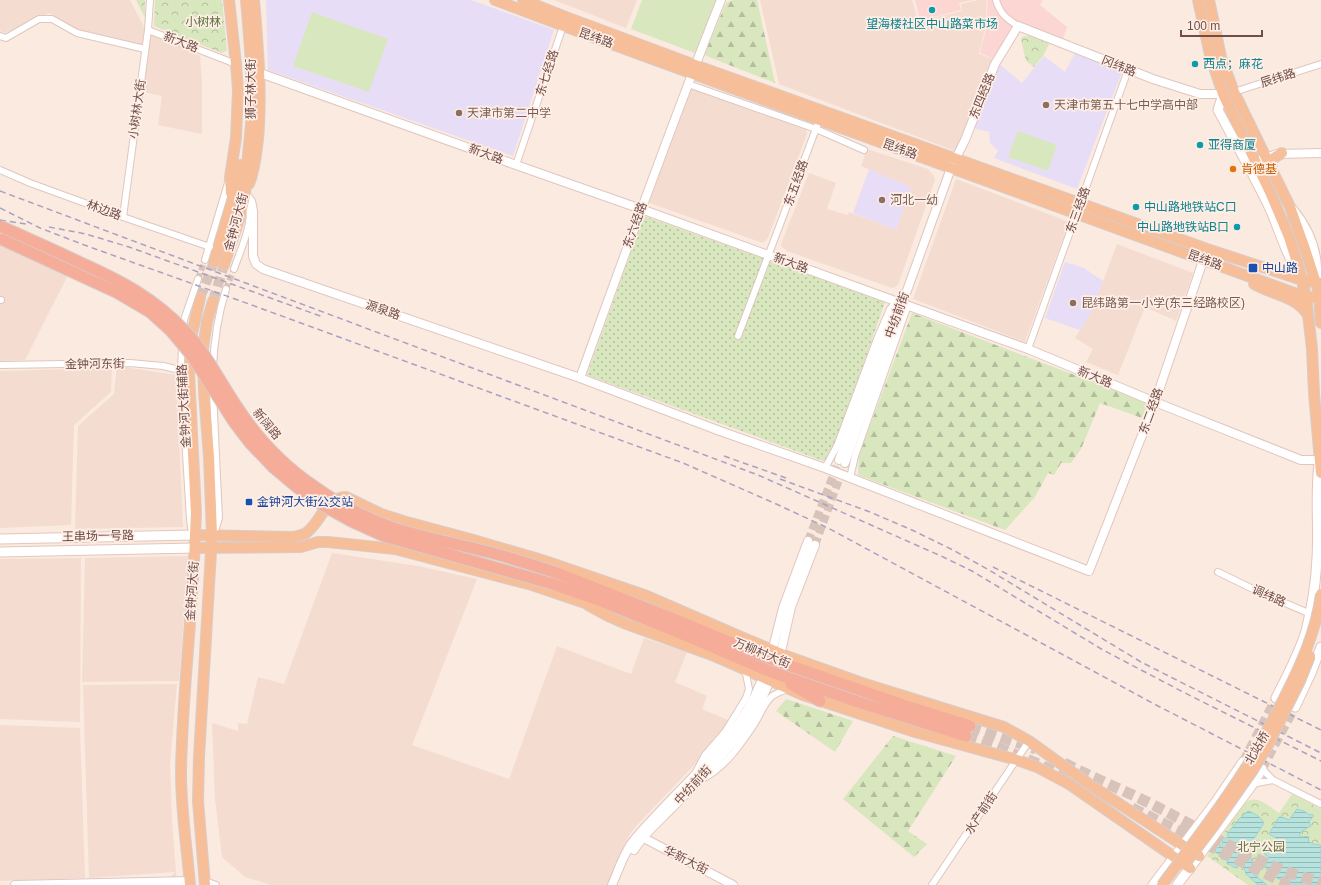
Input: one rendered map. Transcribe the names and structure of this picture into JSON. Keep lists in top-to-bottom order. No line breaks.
{"streets":{"highway":["新阔路","万柳村大街"],"main road":["昆纬路","狮子林大街","金钟河大街","王串场一号路","北站桥"],"street":["新大路","冈纬路","东七经路","辰纬路","东四经路","小树林大街","东五经路","林边路","东三经路","东六经路","源泉路","中纺前街","金钟河东街","金钟河大街辅路","东二经路","调纬路","水产前街","华新大街"]},"crossings":[["昆纬路","东七经路"],["昆纬路","东四经路"],["昆纬路","东五经路"],["昆纬路","东三经路"],["昆纬路","东六经路"],["昆纬路","中纺前街"],["昆纬路","东二经路"],["新大路","东七经路"],["新大路","小树林大街"],["新大路","东五经路"],["新大路","东三经路"],["新大路","东六经路"],["新大路","中纺前街"],["新大路","东二经路"],["冈纬路","东四经路"],["冈纬路","东三经路"],["狮子林大街","金钟河大街"],["东四经路","中纺前街"],["小树林大街","林边路"],["金钟河大街","源泉路"],["金钟河大街","金钟河东街"],["金钟河大街","金钟河大街辅路"],["金钟河大街","王串场一号路"],["东六经路","源泉路"],["源泉路","东二经路"],["中纺前街","华新大街"],["金钟河东街","金钟河大街辅路"],["金钟河大街辅路","王串场一号路"],["新阔路","万柳村大街"]],"parks":["小树林","北宁公园"],"places":{"other":["望海楼社区中山路菜市场","西点；麻花","天津市第五十七中学高中部","天津市第二中学","亚得商厦","肯德基","河北一幼","中山路地铁站C口","中山路地铁站B口","昆纬路第一小学(东三经路校区)"],"transit":["中山路","金钟河大街公交站"]},"scale_bar":"100 m"}
